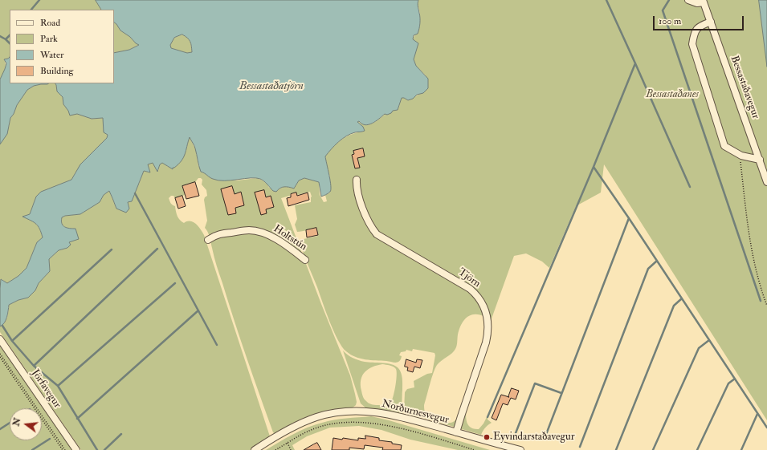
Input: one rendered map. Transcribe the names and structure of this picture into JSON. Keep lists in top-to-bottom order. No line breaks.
{"streets":{"street":["Bessastaðavegur","Holtstún","Tjörn","Jörfavegur","Norðurnesvegur"]},"crossings":[["Tjörn","Norðurnesvegur"]],"water":["Bessastaðatjörn"],"parks":["Bessastaðanes"],"places":["Eyvindarstaðavegur"],"legend":["Road","Park","Water","Building"],"scale_bar":"100 m","north":"left"}
